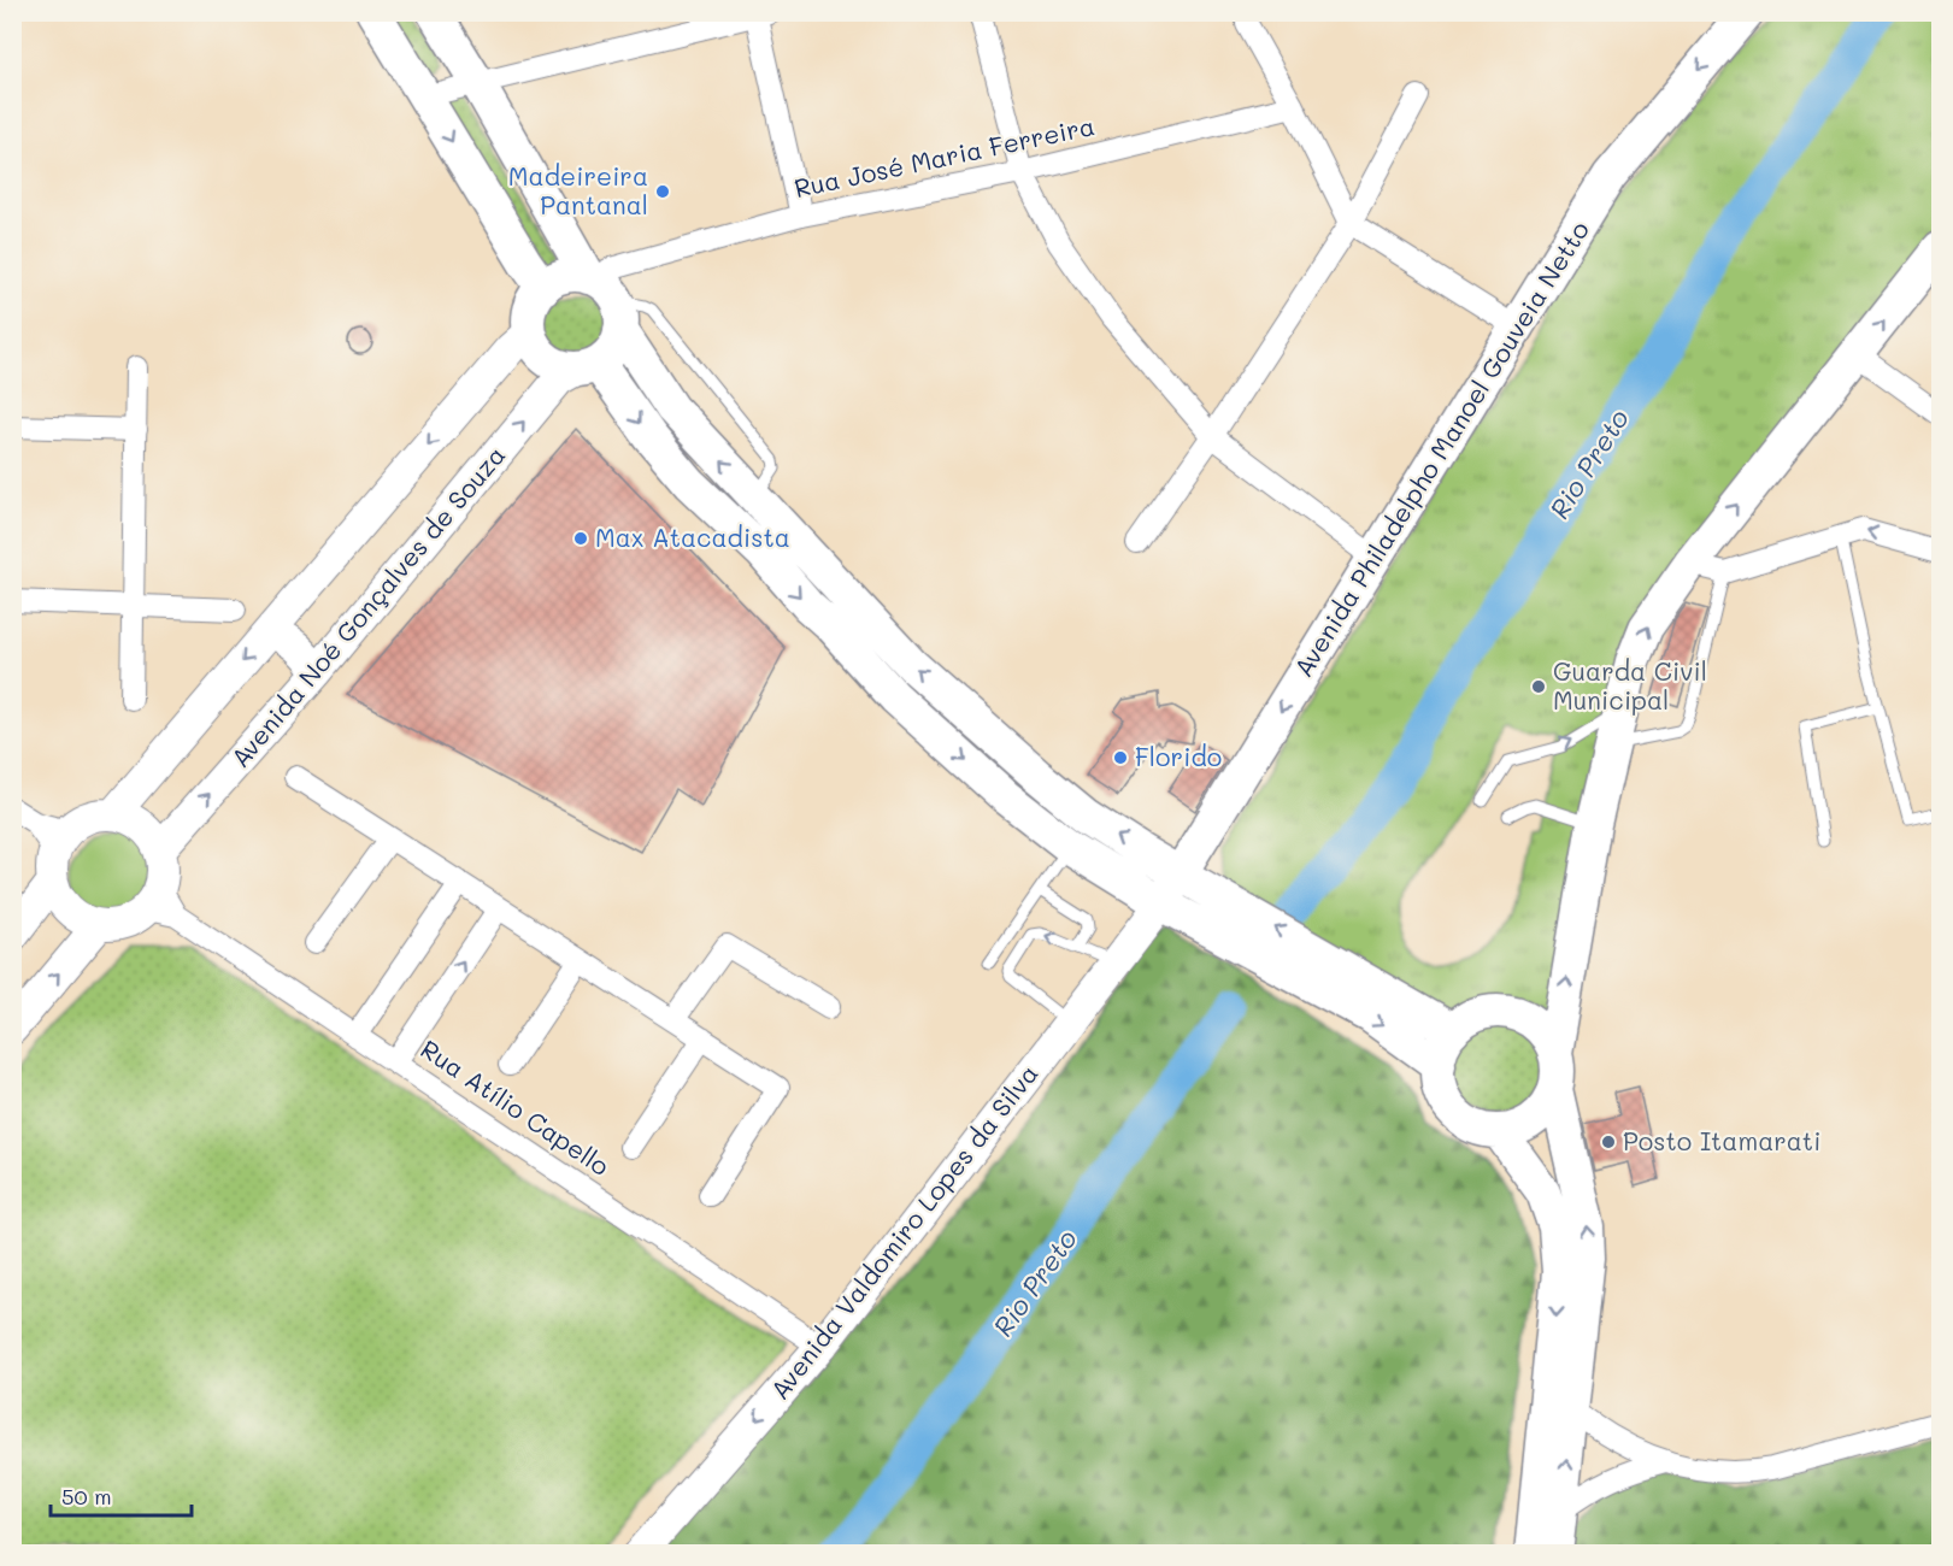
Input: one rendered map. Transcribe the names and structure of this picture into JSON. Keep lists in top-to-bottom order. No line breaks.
{"streets":{"main road":["Avenida Philadelpho Manoel Gouveia Netto","Avenida Noé Gonçalves de Souza","Avenida Valdomiro Lopes da Silva"],"street":["Rua José Maria Ferreira","Rua Atílio Capello"]},"crossings":[["Rua José Maria Ferreira","Avenida Noé Gonçalves de Souza"],["Avenida Philadelpho Manoel Gouveia Netto","Avenida Valdomiro Lopes da Silva"],["Avenida Noé Gonçalves de Souza","Rua Atílio Capello"],["Rua Atílio Capello","Avenida Valdomiro Lopes da Silva"]],"water":["Rio Preto"],"places":["Madeireira Pantanal","Max Atacadista","Guarda Civil Municipal","Florido","Posto Itamarati"],"scale_bar":"50 m"}
